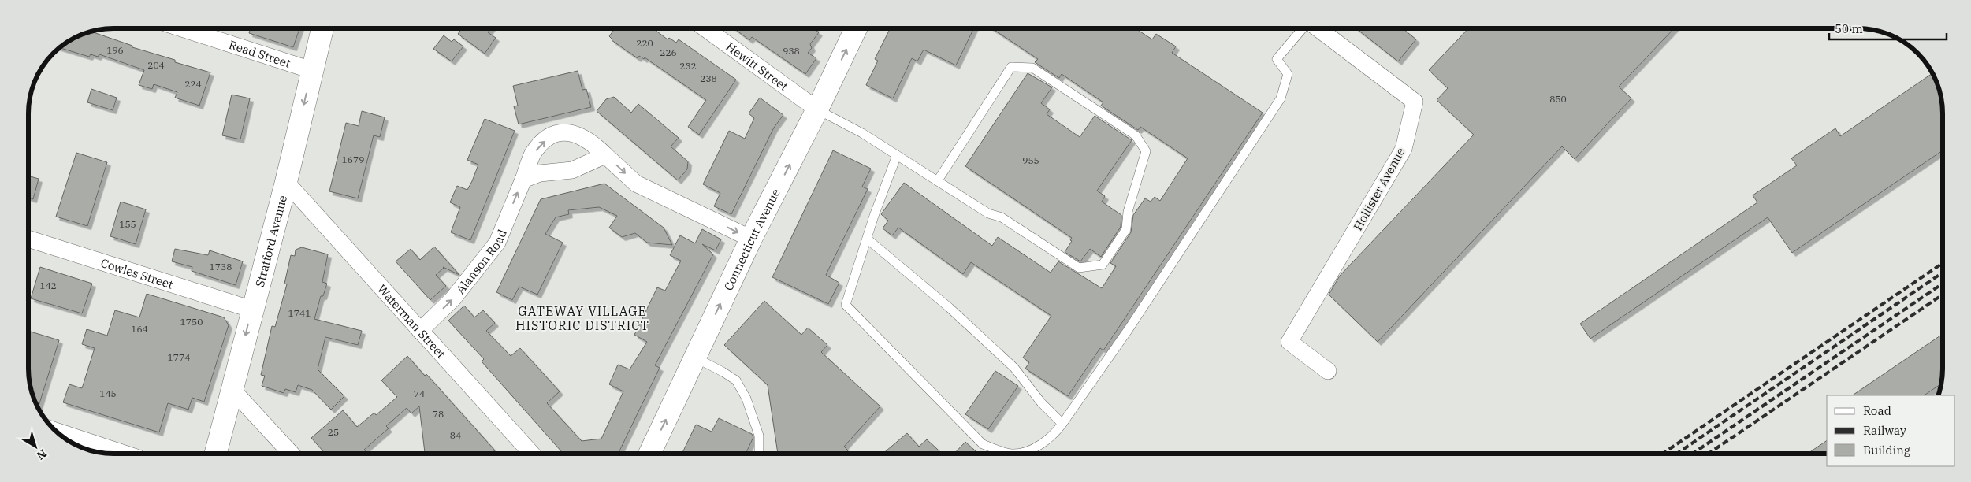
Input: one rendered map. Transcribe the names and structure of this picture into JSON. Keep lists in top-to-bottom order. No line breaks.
{"streets":{"main road":["Stratford Avenue","Connecticut Avenue"],"street":["Read Street","Hewitt Street","Hollister Avenue","Alanson Road","Cowles Street","Waterman Street"]},"crossings":[["Read Street","Stratford Avenue"],["Hewitt Street","Connecticut Avenue"],["Stratford Avenue","Cowles Street"],["Stratford Avenue","Waterman Street"],["Connecticut Avenue","Alanson Road"],["Alanson Road","Waterman Street"]],"one_way":["Stratford Avenue","Connecticut Avenue"],"districts":["GATEWAY VILLAGE HISTORIC DISTRICT"],"house_numbers":["220","196","938","226","204","232","238","224","850","1679","955","155","1738","142","1741","1750","164","1774","145","74","78","25","84"],"legend":["Road","Railway","Building"],"scale_bar":"50 m","north":"bottom right"}
